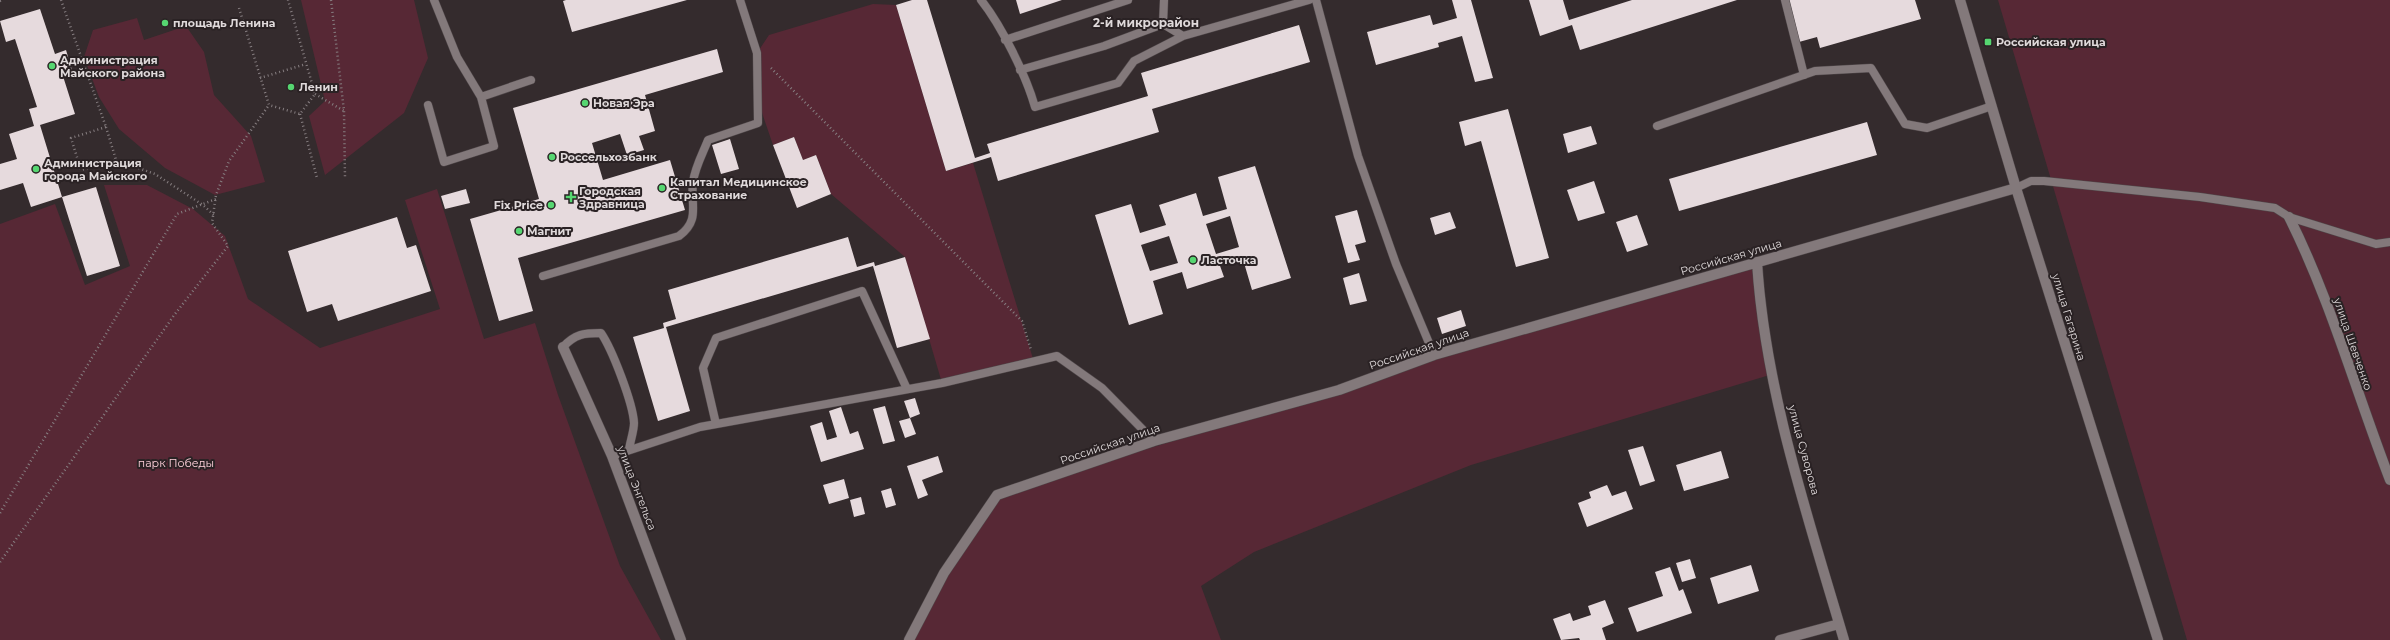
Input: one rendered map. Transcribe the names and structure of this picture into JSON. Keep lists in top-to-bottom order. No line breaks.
{"streets":{"street":["Российская улица","улица Гагарина","улица Шевченко","улица Суворова","улица Энгельса"]},"crossings":[["Российская улица","улица Гагарина"],["Российская улица","улица Суворова"]],"districts":["2-й микрорайон"],"parks":["парк Победы"],"places":{"other":["площадь Ленина","Администрация Майского района","Ленин","Новая Эра","Россельхозбанк","Администрация города Майского","Капитал Медицинское Страхование","Fix Price","Магнит","Ласточка"],"transit":["Российская улица"],"health":["Городская Здравница"]}}
